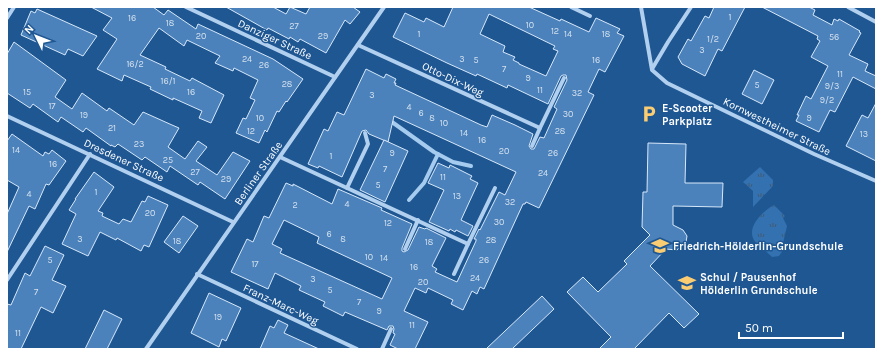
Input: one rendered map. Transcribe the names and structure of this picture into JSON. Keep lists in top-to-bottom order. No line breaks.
{"streets":{"street":["Danziger Straße","Otto-Dix-Weg","Kornwestheimer Straße","Dresdener Straße","Berliner Straße","Franz-Marc-Weg"]},"crossings":[["Danziger Straße","Berliner Straße"],["Otto-Dix-Weg","Berliner Straße"],["Dresdener Straße","Berliner Straße"],["Berliner Straße","Franz-Marc-Weg"]],"places":{"parking":["E-Scooter Parkplatz"],"school or university":["Friedrich-Hölderlin-Grundschule","Schul / Pausenhof Hölderlin Grundschule"]},"house_numbers":["1","16","18","10","27","12","1","14","18","20","29","56","1/2","3","24","3","5","16","16/2","26","7","11","9","16/1","28","5","9/3","11","15","16","32","3","9/2","17","4","6","30","19","10","8","9","10","21","12","28","14","13","16","23","14","20","9","26","1","25","16","7","27","24","11","29","5","1","4","13","32","4","2","20","30","12","6","3","8","28","18","18","10","14","5","26","17","16","24","3","20","5","7","7","9","19","11","11"],"scale_bar":"50 m","north":"top left"}
